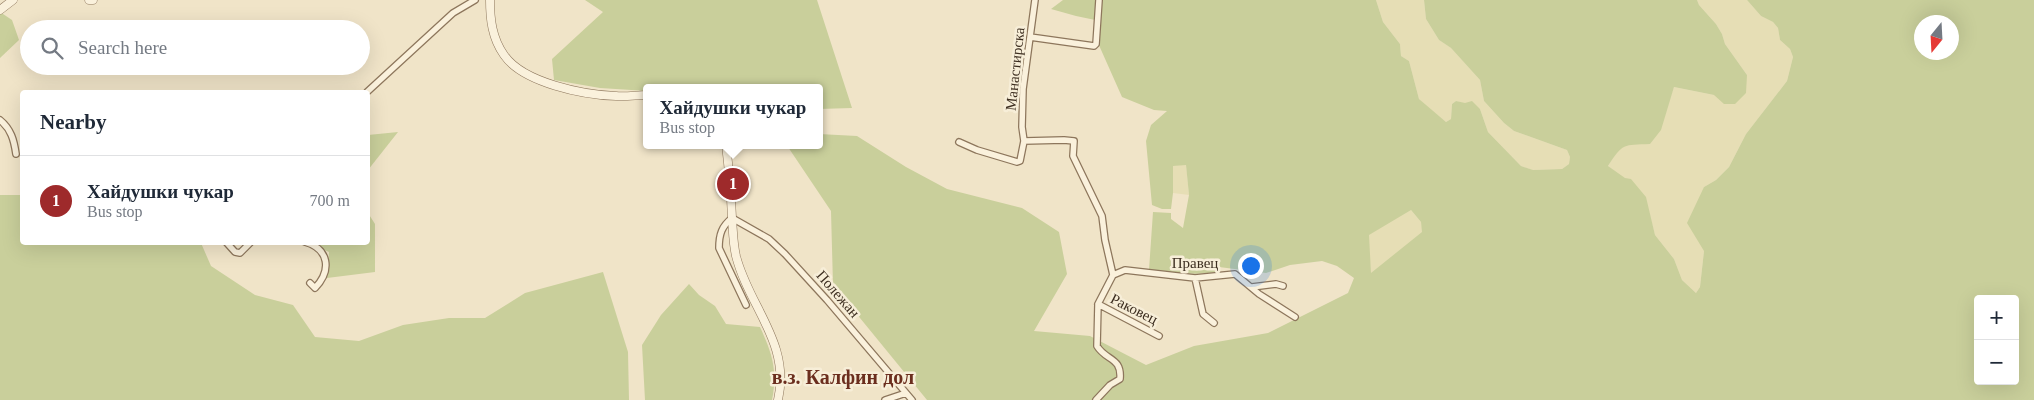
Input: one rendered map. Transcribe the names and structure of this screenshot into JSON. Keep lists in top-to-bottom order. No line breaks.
{"streets":{"street":["Манастирска","Правец","Полежан","Раковец"]},"districts":["в.з. Калфин дол"],"north":"bottom","page":{"search":"Search here","popup":["Хайдушки чукар","Bus stop"],"heading":"Nearby","list":[{"mark":"1","name":"Хайдушки чукар","note":"Bus stop","value":"700 m"}],"pins":"1","map_buttons":["+","−"]}}
